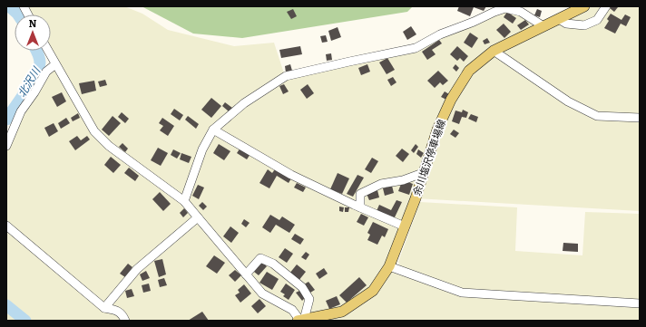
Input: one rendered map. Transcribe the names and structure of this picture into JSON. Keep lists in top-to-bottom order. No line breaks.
{"streets":{"main road":["余川塩沢停車場線"]},"water":["北沢川"],"north":"top"}
